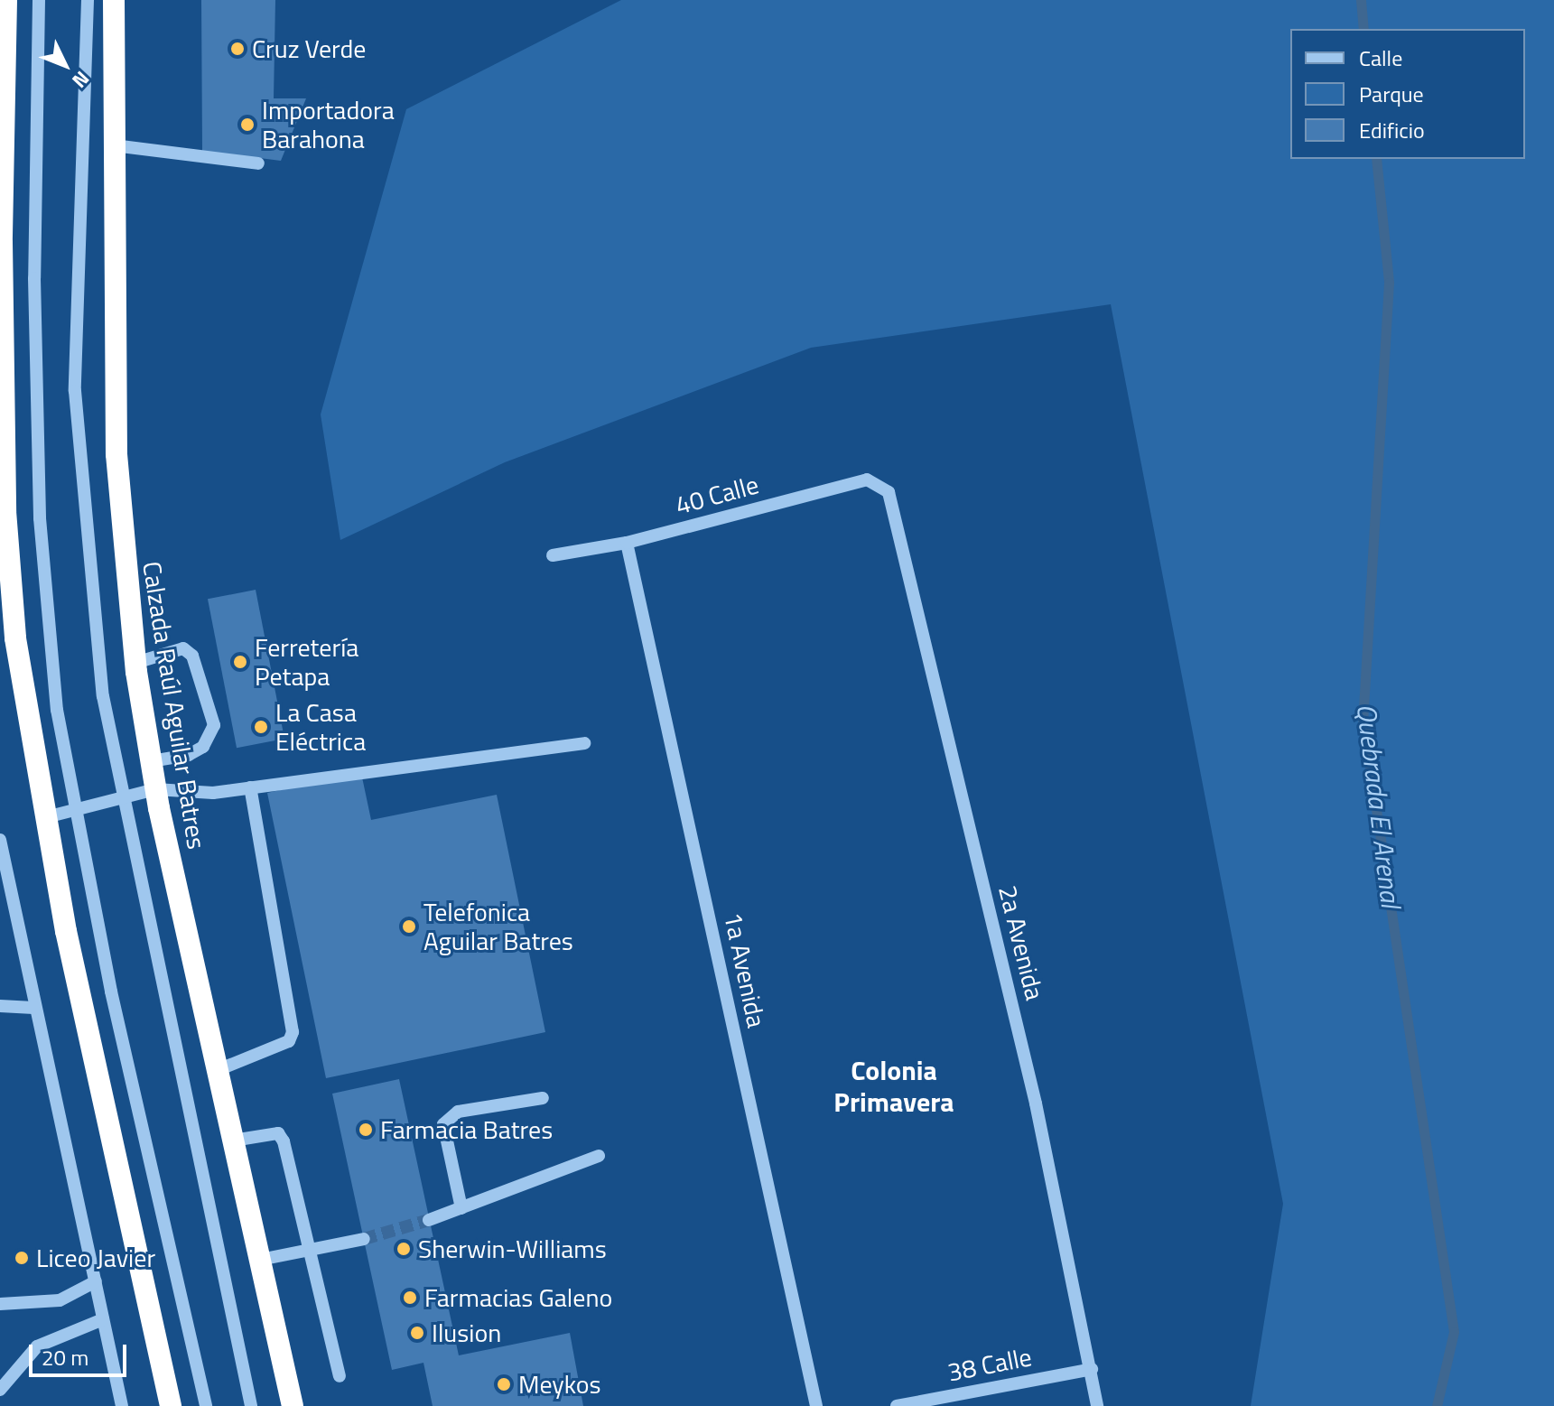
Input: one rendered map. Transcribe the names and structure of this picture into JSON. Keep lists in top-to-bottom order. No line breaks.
{"streets":{"highway":["Calzada Raúl Aguilar Batres"],"street":["40 Calle","2a Avenida","1a Avenida","38 Calle"]},"crossings":[["40 Calle","2a Avenida"],["40 Calle","1a Avenida"],["2a Avenida","38 Calle"]],"districts":["Colonia Primavera"],"water":["Quebrada El Arenal"],"places":["Cruz Verde","Importadora Barahona","Ferretería Petapa","La Casa Eléctrica","Telefonica Aguilar Batres","Farmacia Batres","Sherwin-Williams","Liceo Javier","Farmacias Galeno","Ilusion","Meykos"],"legend":["Calle","Parque","Edificio"],"scale_bar":"20 m","north":"bottom right"}
